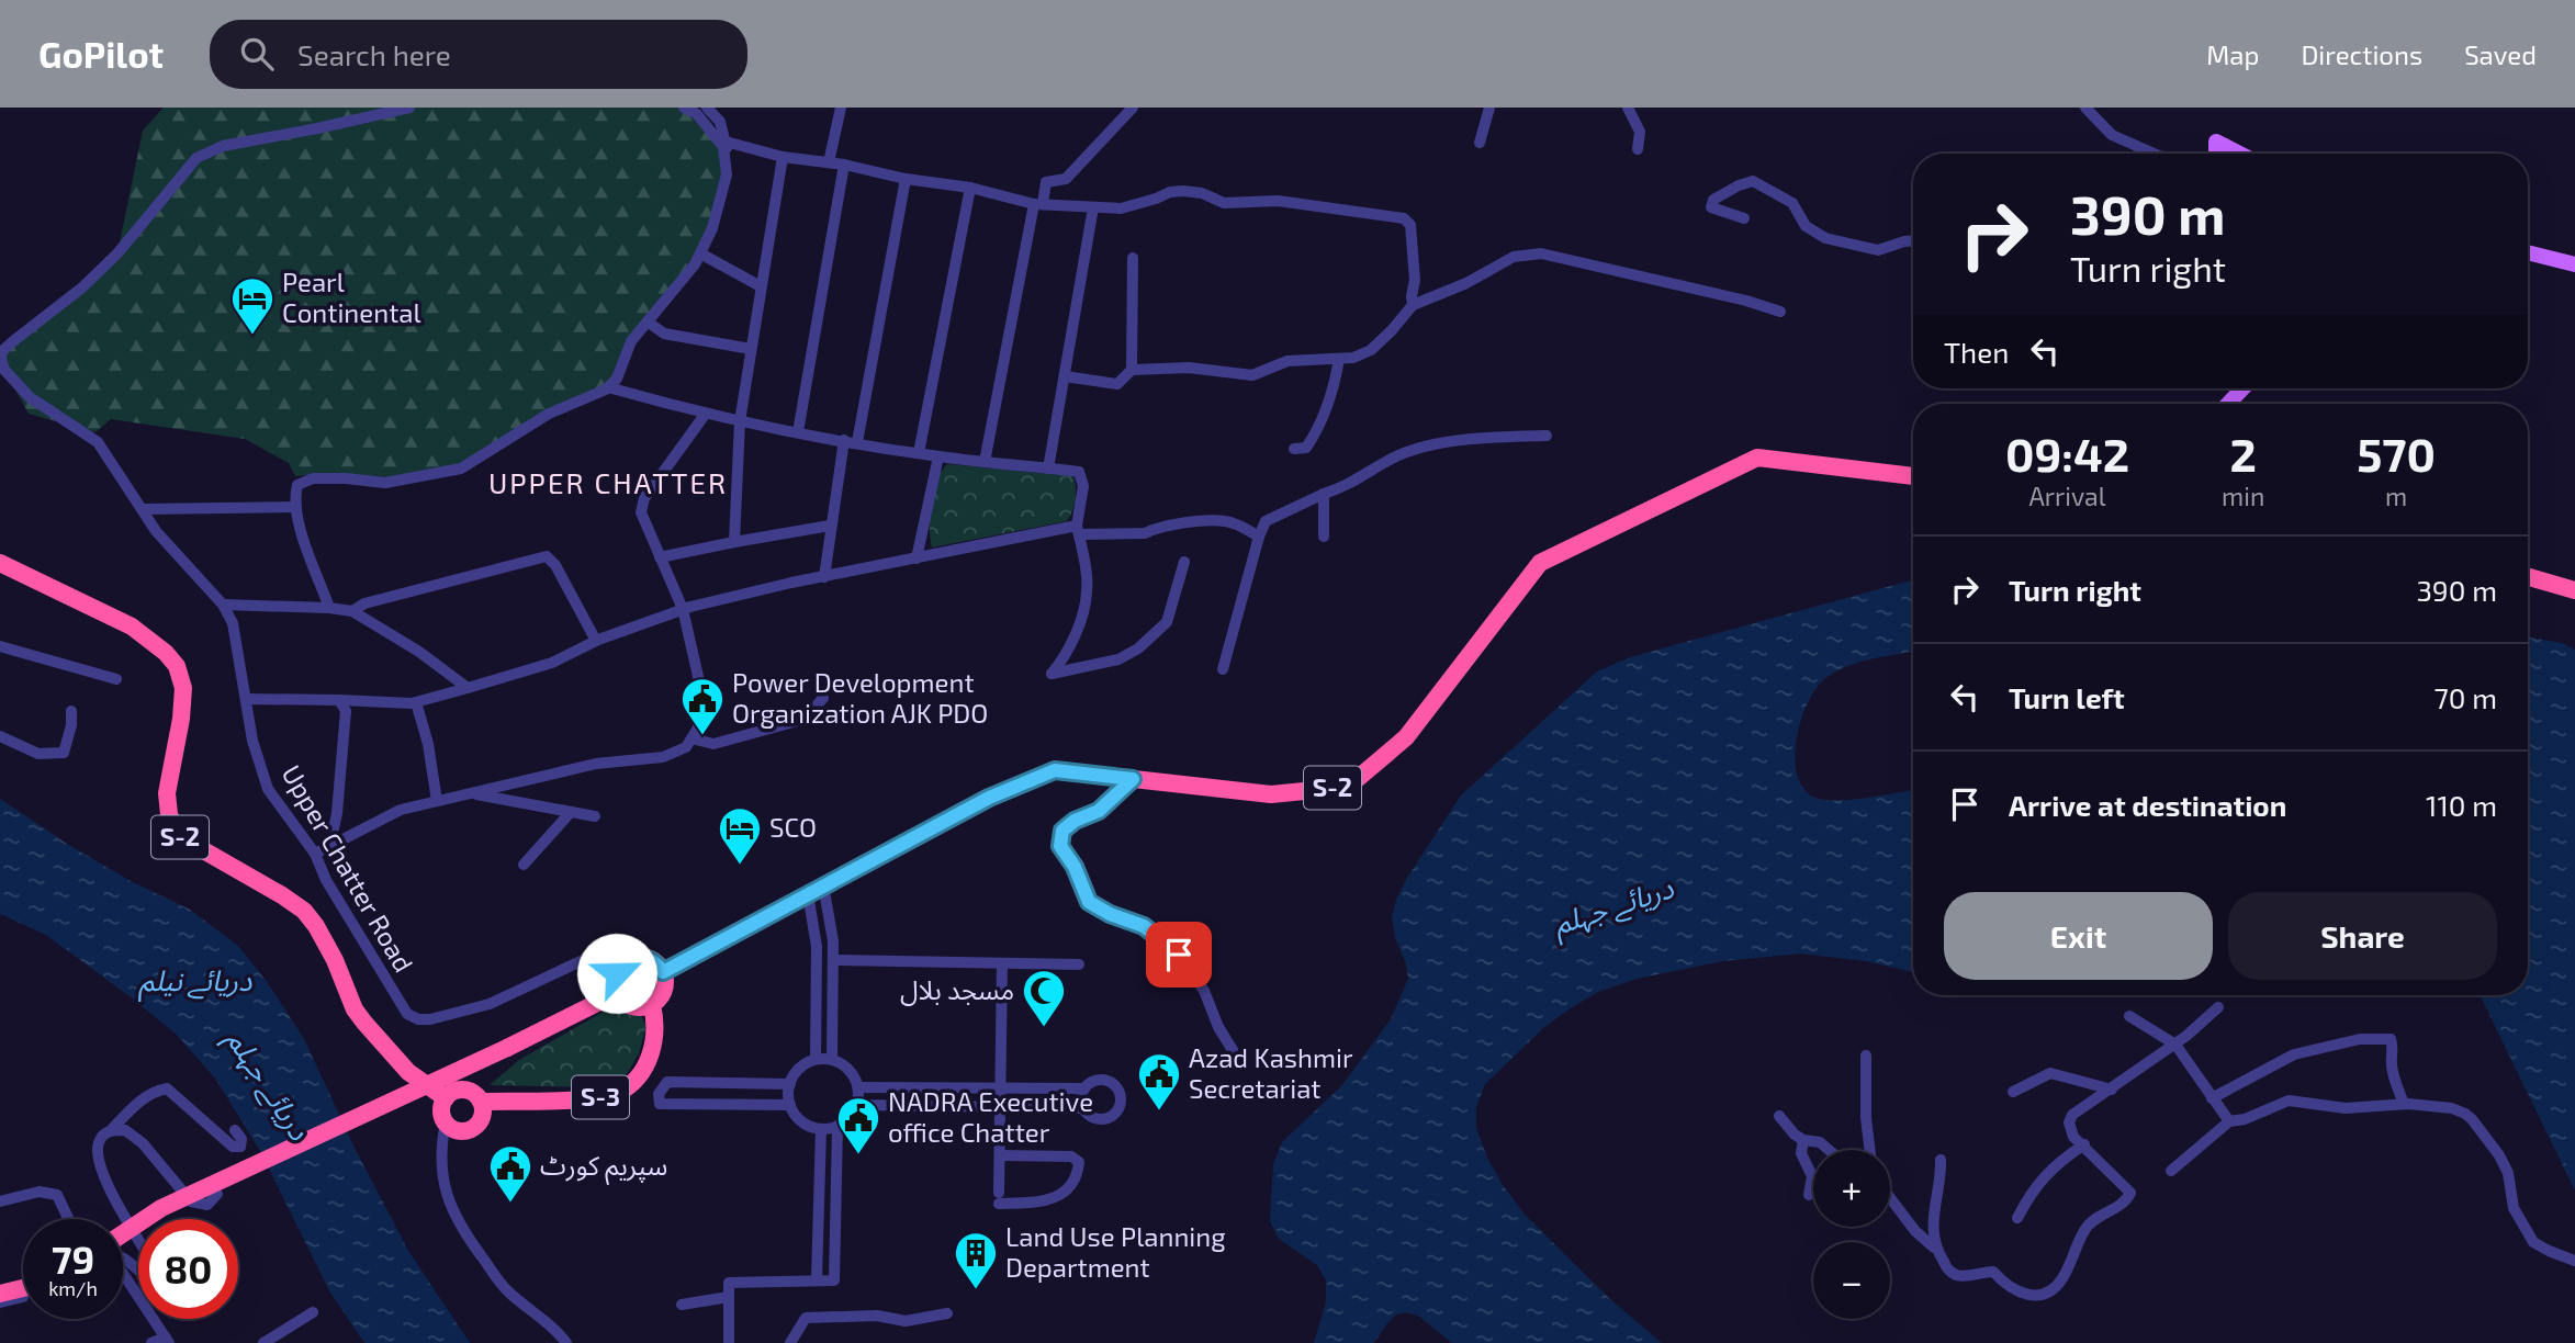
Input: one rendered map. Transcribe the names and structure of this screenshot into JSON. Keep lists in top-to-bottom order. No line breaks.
{"streets":{"highway":["S-2","S-3"],"street":["Upper Chatter Road"]},"crossings":[["S-2","Upper Chatter Road"],["S-2","S-3"],["Upper Chatter Road","S-3"]],"districts":["UPPER CHATTER"],"water":["دریائے جہلم","دریائے نیلم"],"places":{"hotel":["Pearl Continental","SCO"],"public building":["Power Development Organization AJK PDO","Azad Kashmir Secretariat","NADRA Executive office Chatter","سپریم کورٹ"],"mosque":["مسجد بلال"],"building":["Land Use Planning Department"]},"page":{"header":"GoPilot","search":"Search here","nav":["Map","Directions","Saved"],"turn":["390 m","Turn right"],"then":"Then","eta":["09:42","Arrival","2","min","570","m"],"list":[{"name":"Turn right","value":"390 m"},{"name":"Turn left","value":"70 m"},{"name":"Arrive at destination","value":"110 m"}],"buttons":["Exit","Share"],"map_buttons":["+","−"],"speed":"79 km/h","limit":"80"}}
